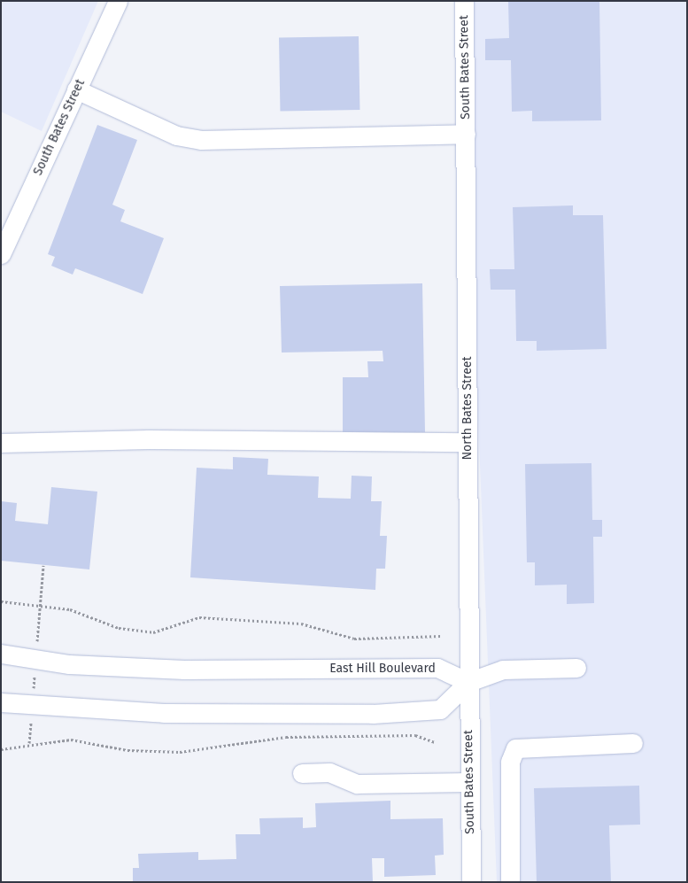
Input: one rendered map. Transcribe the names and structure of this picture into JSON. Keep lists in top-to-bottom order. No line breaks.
{"streets":{"street":["South Bates Street","North Bates Street","East Hill Boulevard"]},"crossings":[["South Bates Street","North Bates Street"],["South Bates Street","East Hill Boulevard"],["North Bates Street","East Hill Boulevard"]]}
